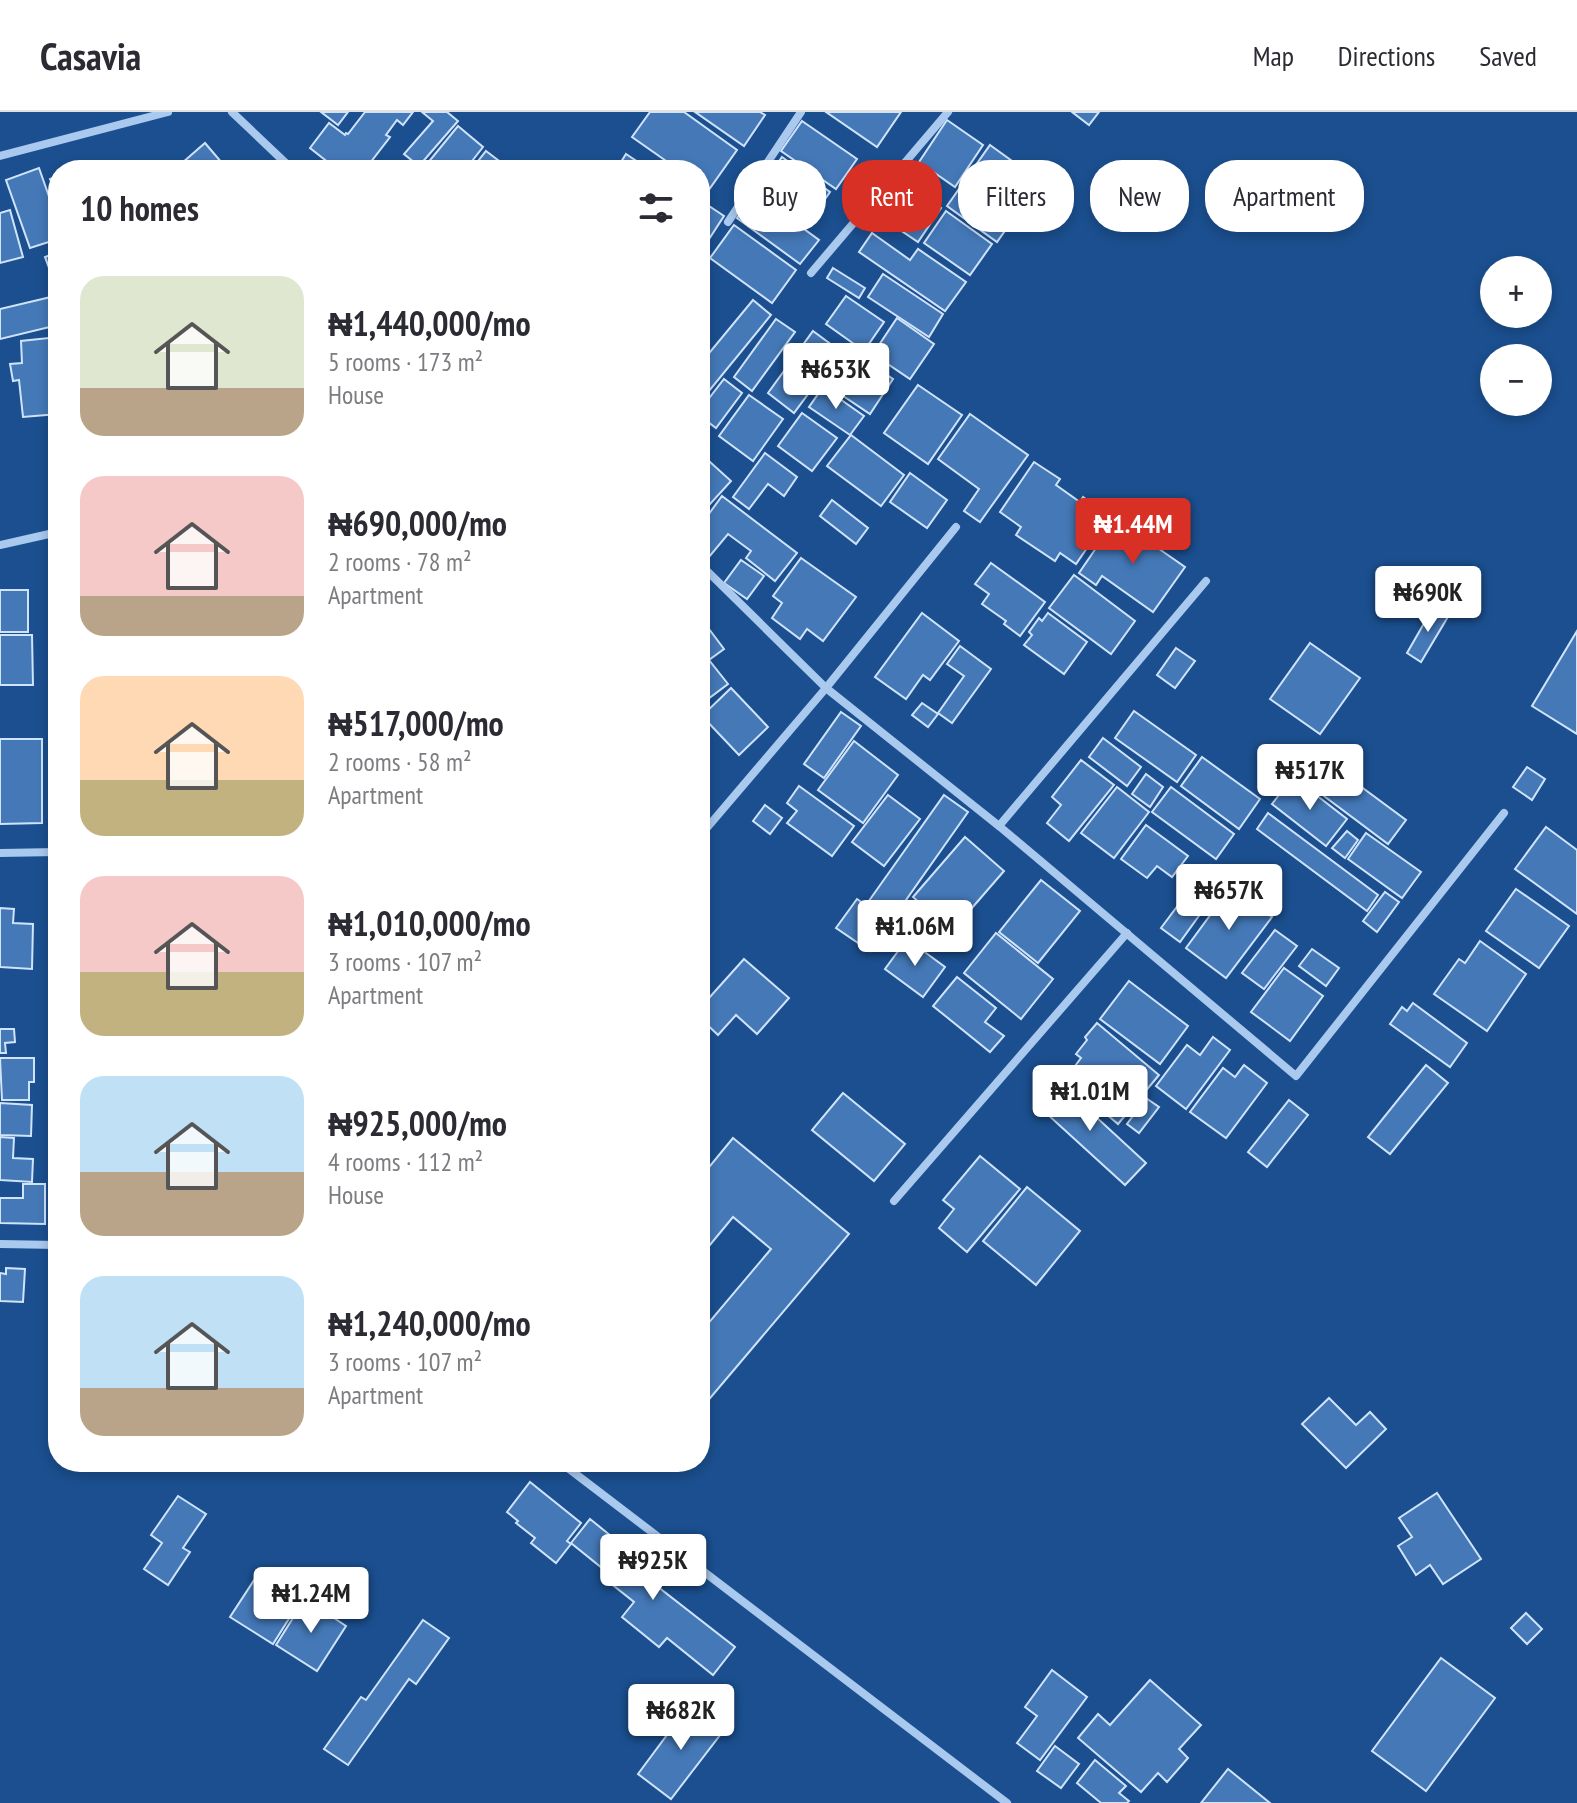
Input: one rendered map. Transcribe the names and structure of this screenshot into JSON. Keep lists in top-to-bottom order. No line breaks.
{"page":{"header":"Casavia","nav":["Map","Directions","Saved"],"chip":["Buy","Rent","Filters","New","Apartment"],"heading":"10 homes","map_buttons":["+","−"],"list":[{"name":"₦1,440,000/mo","note":"5 rooms · 173 m² · House"},{"name":"₦690,000/mo","note":"2 rooms · 78 m² · Apartment"},{"name":"₦517,000/mo","note":"2 rooms · 58 m² · Apartment"},{"name":"₦1,010,000/mo","note":"3 rooms · 107 m² · Apartment"},{"name":"₦925,000/mo","note":"4 rooms · 112 m² · House"},{"name":"₦1,240,000/mo","note":"3 rooms · 107 m² · Apartment"}],"price":["₦653K","₦1.44M","₦690K","₦517K","₦657K","₦1.06M","₦1.01M","₦925K","₦1.24M","₦682K"]}}
